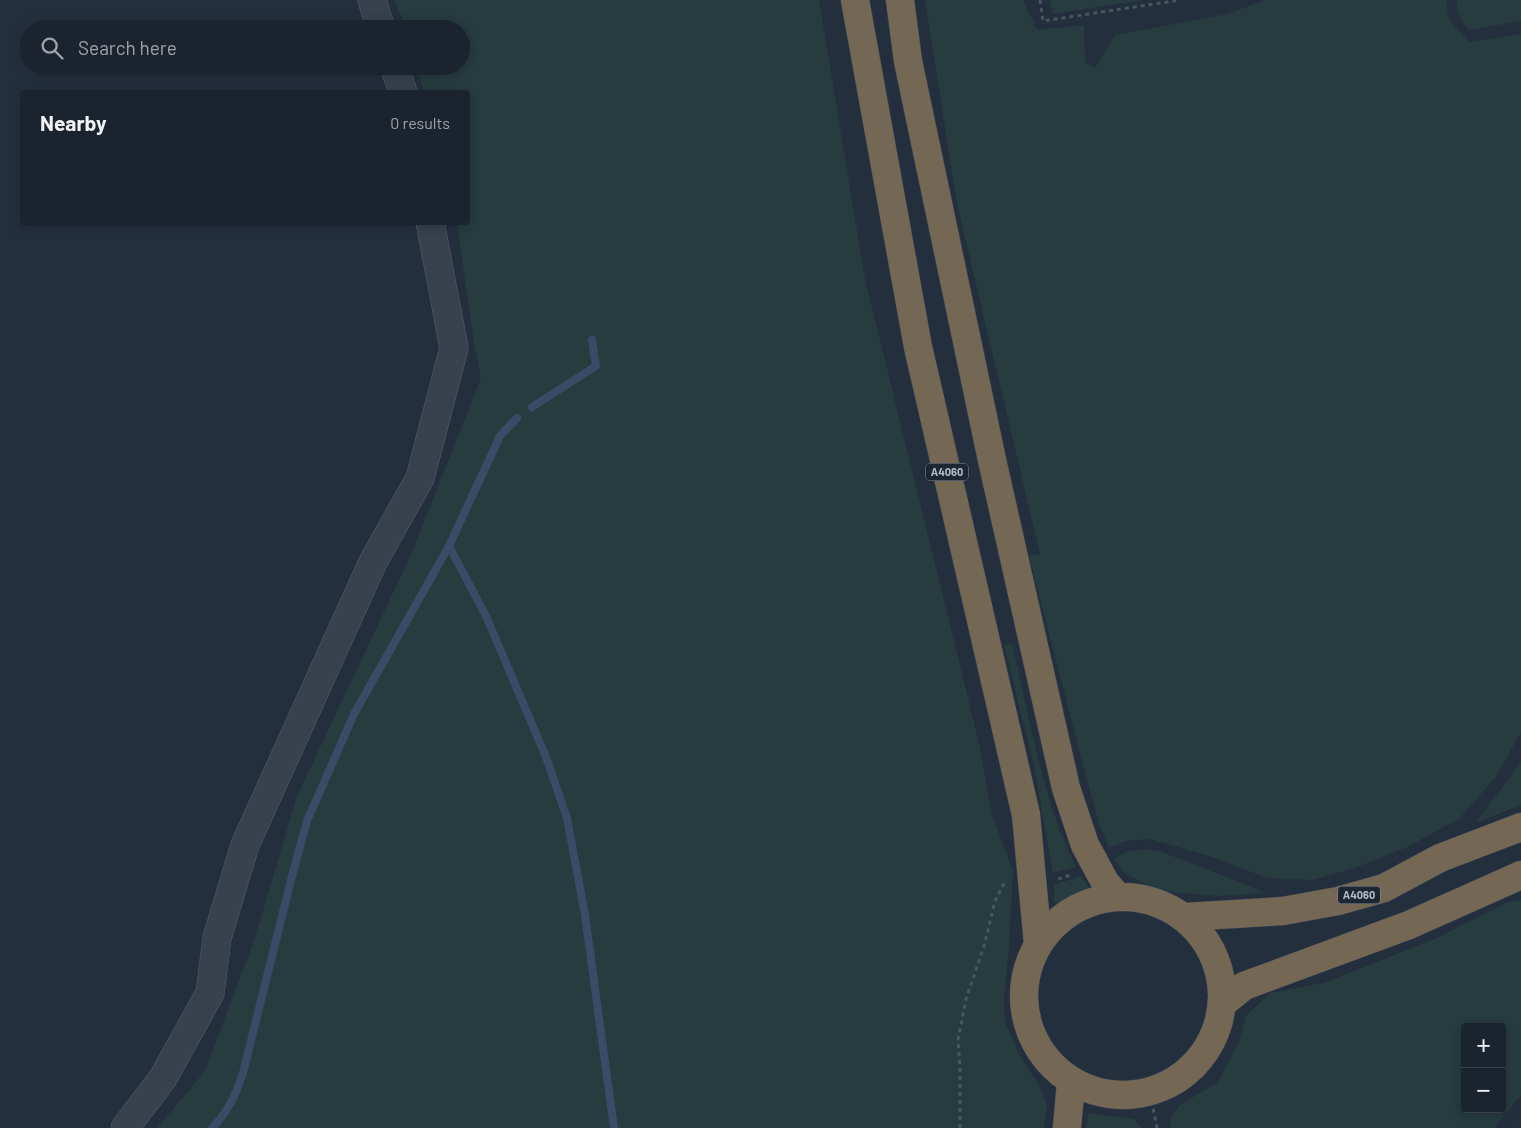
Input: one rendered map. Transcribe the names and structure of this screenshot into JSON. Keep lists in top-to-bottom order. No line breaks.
{"streets":{"highway":["A4060"]},"page":{"search":"Search here","heading":["Nearby","0 results"],"map_buttons":["+","−"]}}
